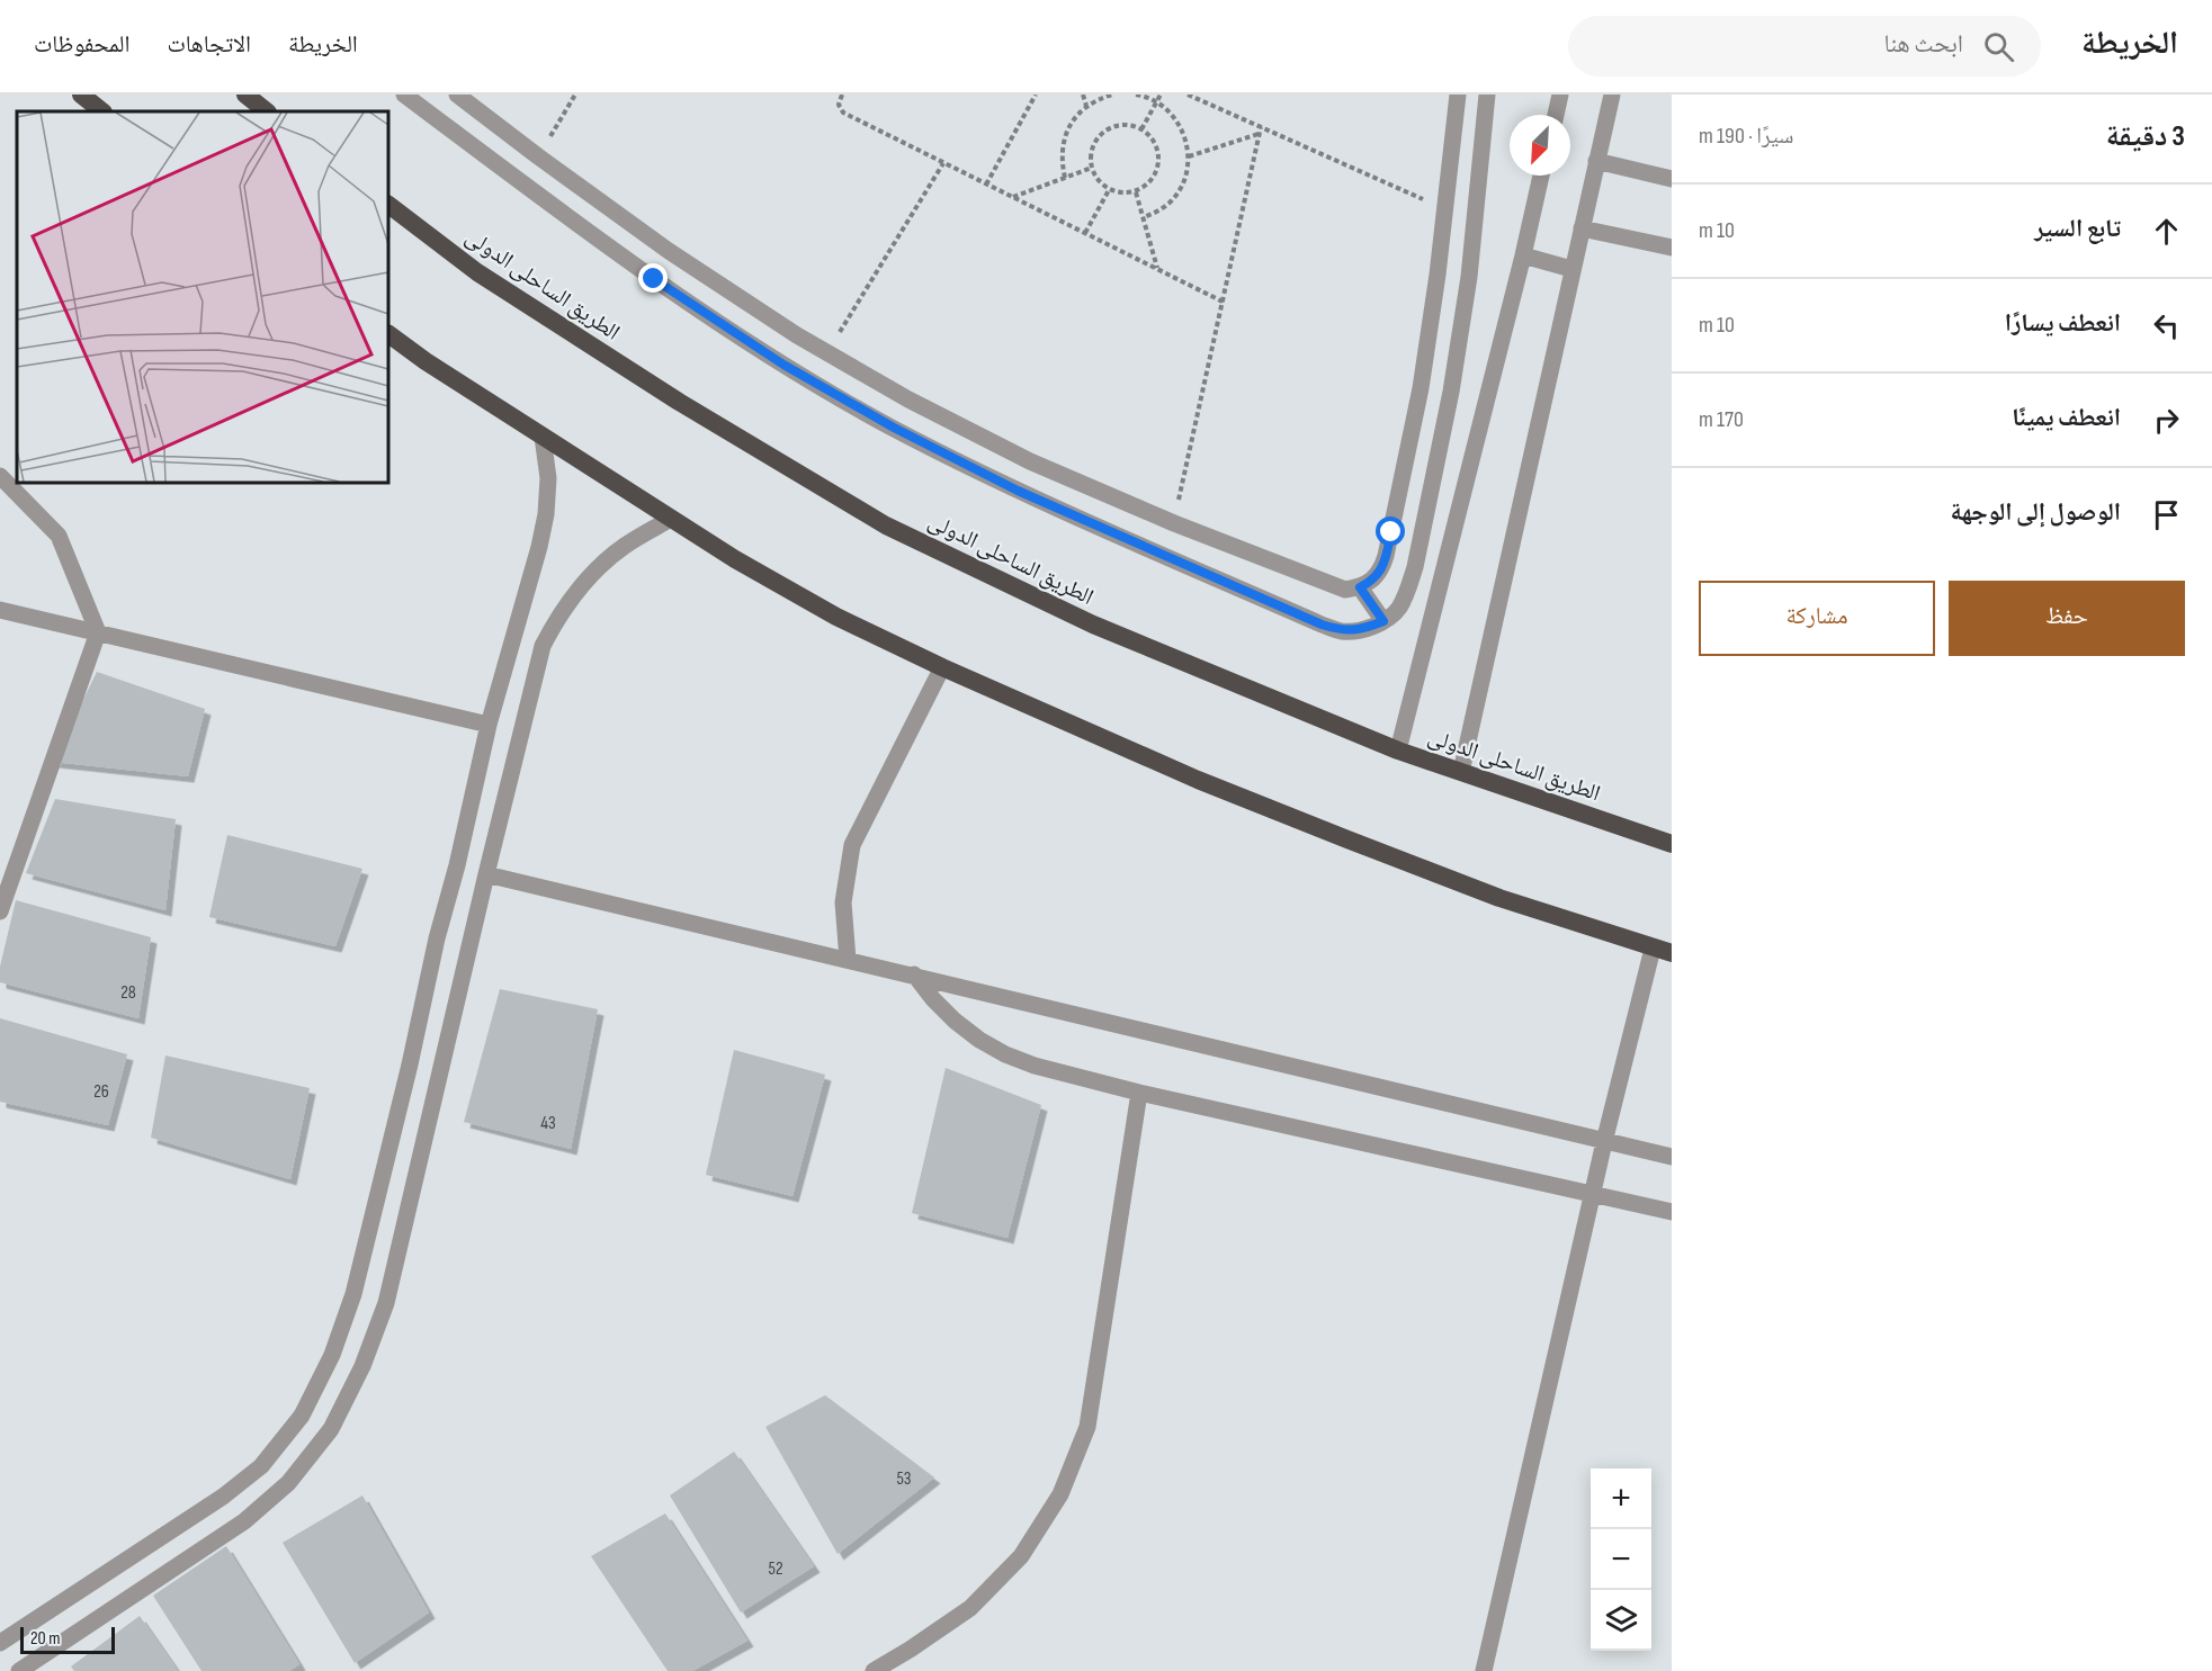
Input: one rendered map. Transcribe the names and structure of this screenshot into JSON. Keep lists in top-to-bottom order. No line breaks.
{"streets":{"highway":["الطريق الساحلى الدولى"]},"house_numbers":["28","26","43","53","52"],"scale_bar":"20 m","north":"bottom left","page":{"header":"الخريطة","search":"ابحث هنا","nav":["الخريطة","الاتجاهات","المحفوظات"],"heading":["3 دقيقة","سيرًا · 190 m"],"list":[["تابع السير","10 m"],["انعطف يسارًا","10 m"],["انعطف يمينًا","170 m"],"الوصول إلى الوجهة"],"buttons":["حفظ","مشاركة"],"map_buttons":["+","−"],"scale":"20 m"}}
